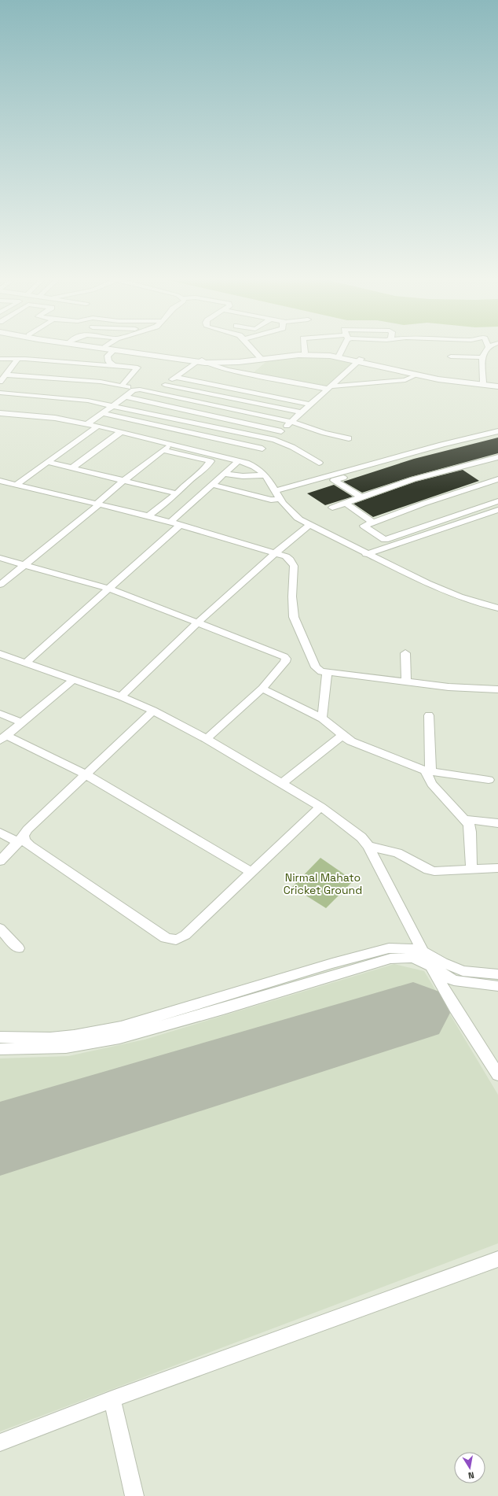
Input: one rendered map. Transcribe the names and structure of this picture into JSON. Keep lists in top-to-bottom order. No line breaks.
{"parks":["Nirmal Mahato Cricket Ground"],"north":"bottom"}
